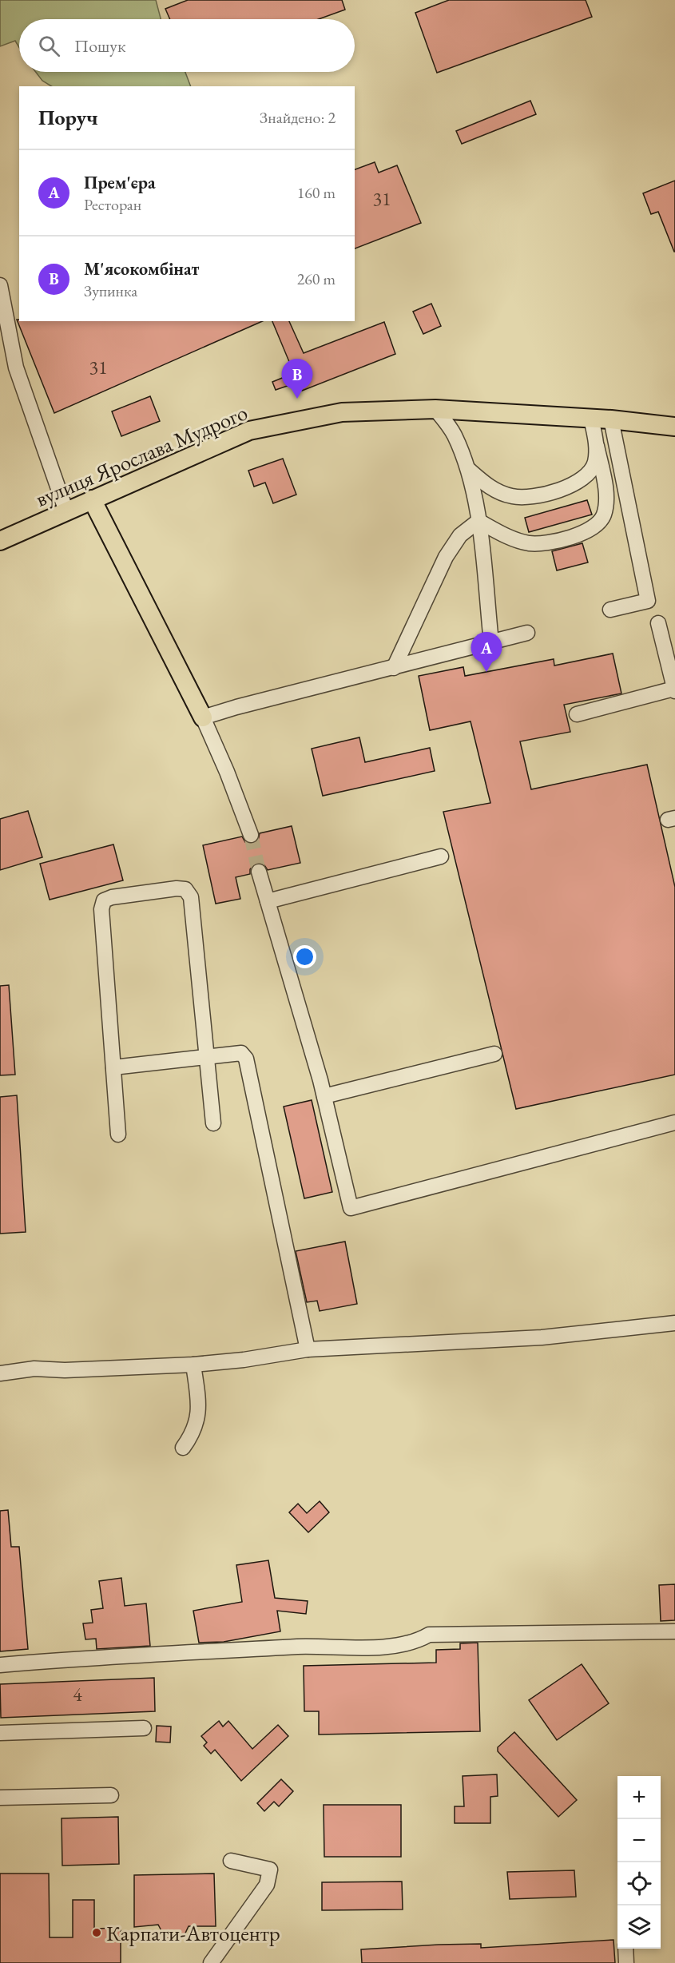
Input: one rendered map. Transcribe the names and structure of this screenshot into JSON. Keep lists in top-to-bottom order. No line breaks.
{"streets":{"main road":["вулиця Ярослава Мудрого"]},"places":["Карпати-Автоцентр"],"house_numbers":["31","31","4"],"page":{"search":"Пошук","heading":["Поруч","Знайдено: 2"],"list":[{"mark":"A","name":"Прем'єра","note":"Ресторан","value":"160 m"},{"mark":"B","name":"М'ясокомбінат","note":"Зупинка","value":"260 m"}],"pins":["B","A"],"map_buttons":["+","−"]}}
